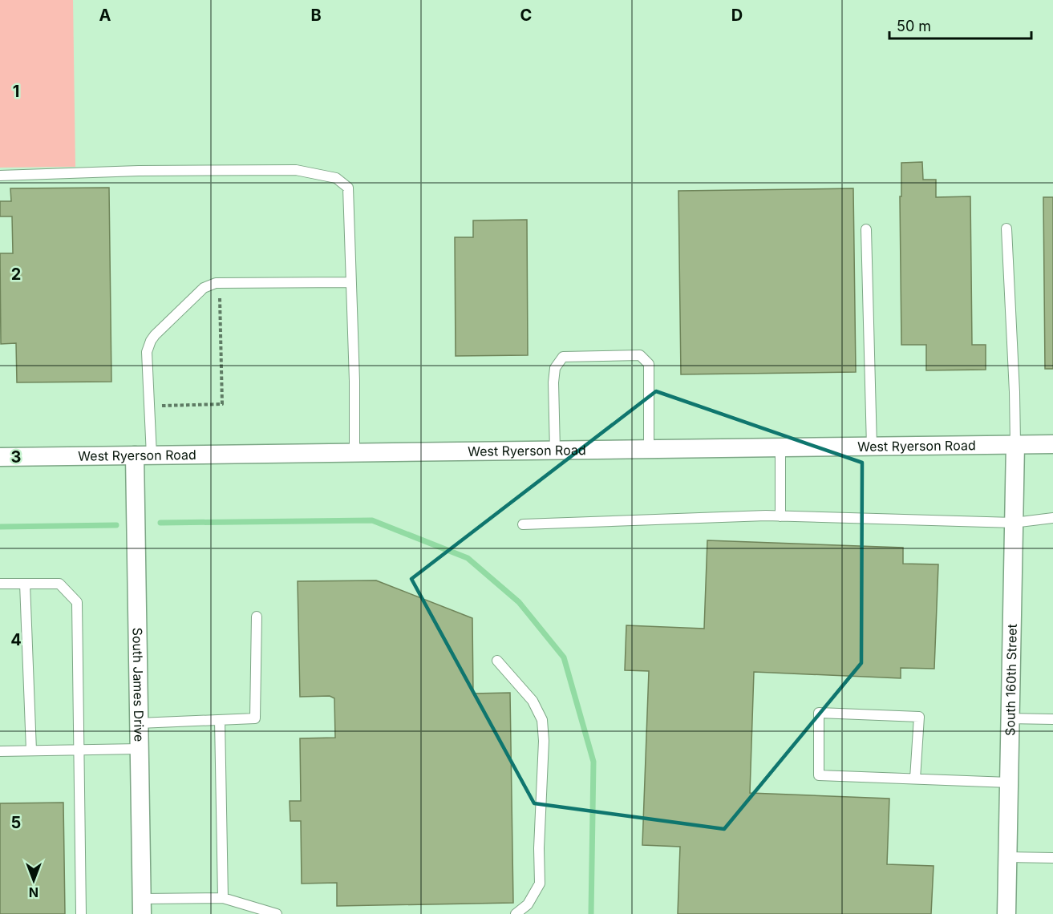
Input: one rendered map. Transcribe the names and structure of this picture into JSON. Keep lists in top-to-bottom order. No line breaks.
{"streets":{"street":["West Ryerson Road","South 160th Street","South James Drive"]},"crossings":[["West Ryerson Road","South 160th Street"],["West Ryerson Road","South James Drive"]],"scale_bar":"50 m","north":"bottom","grid":{"columns":["A","B","C","D"],"rows":["1","2","3","4","5"]}}
